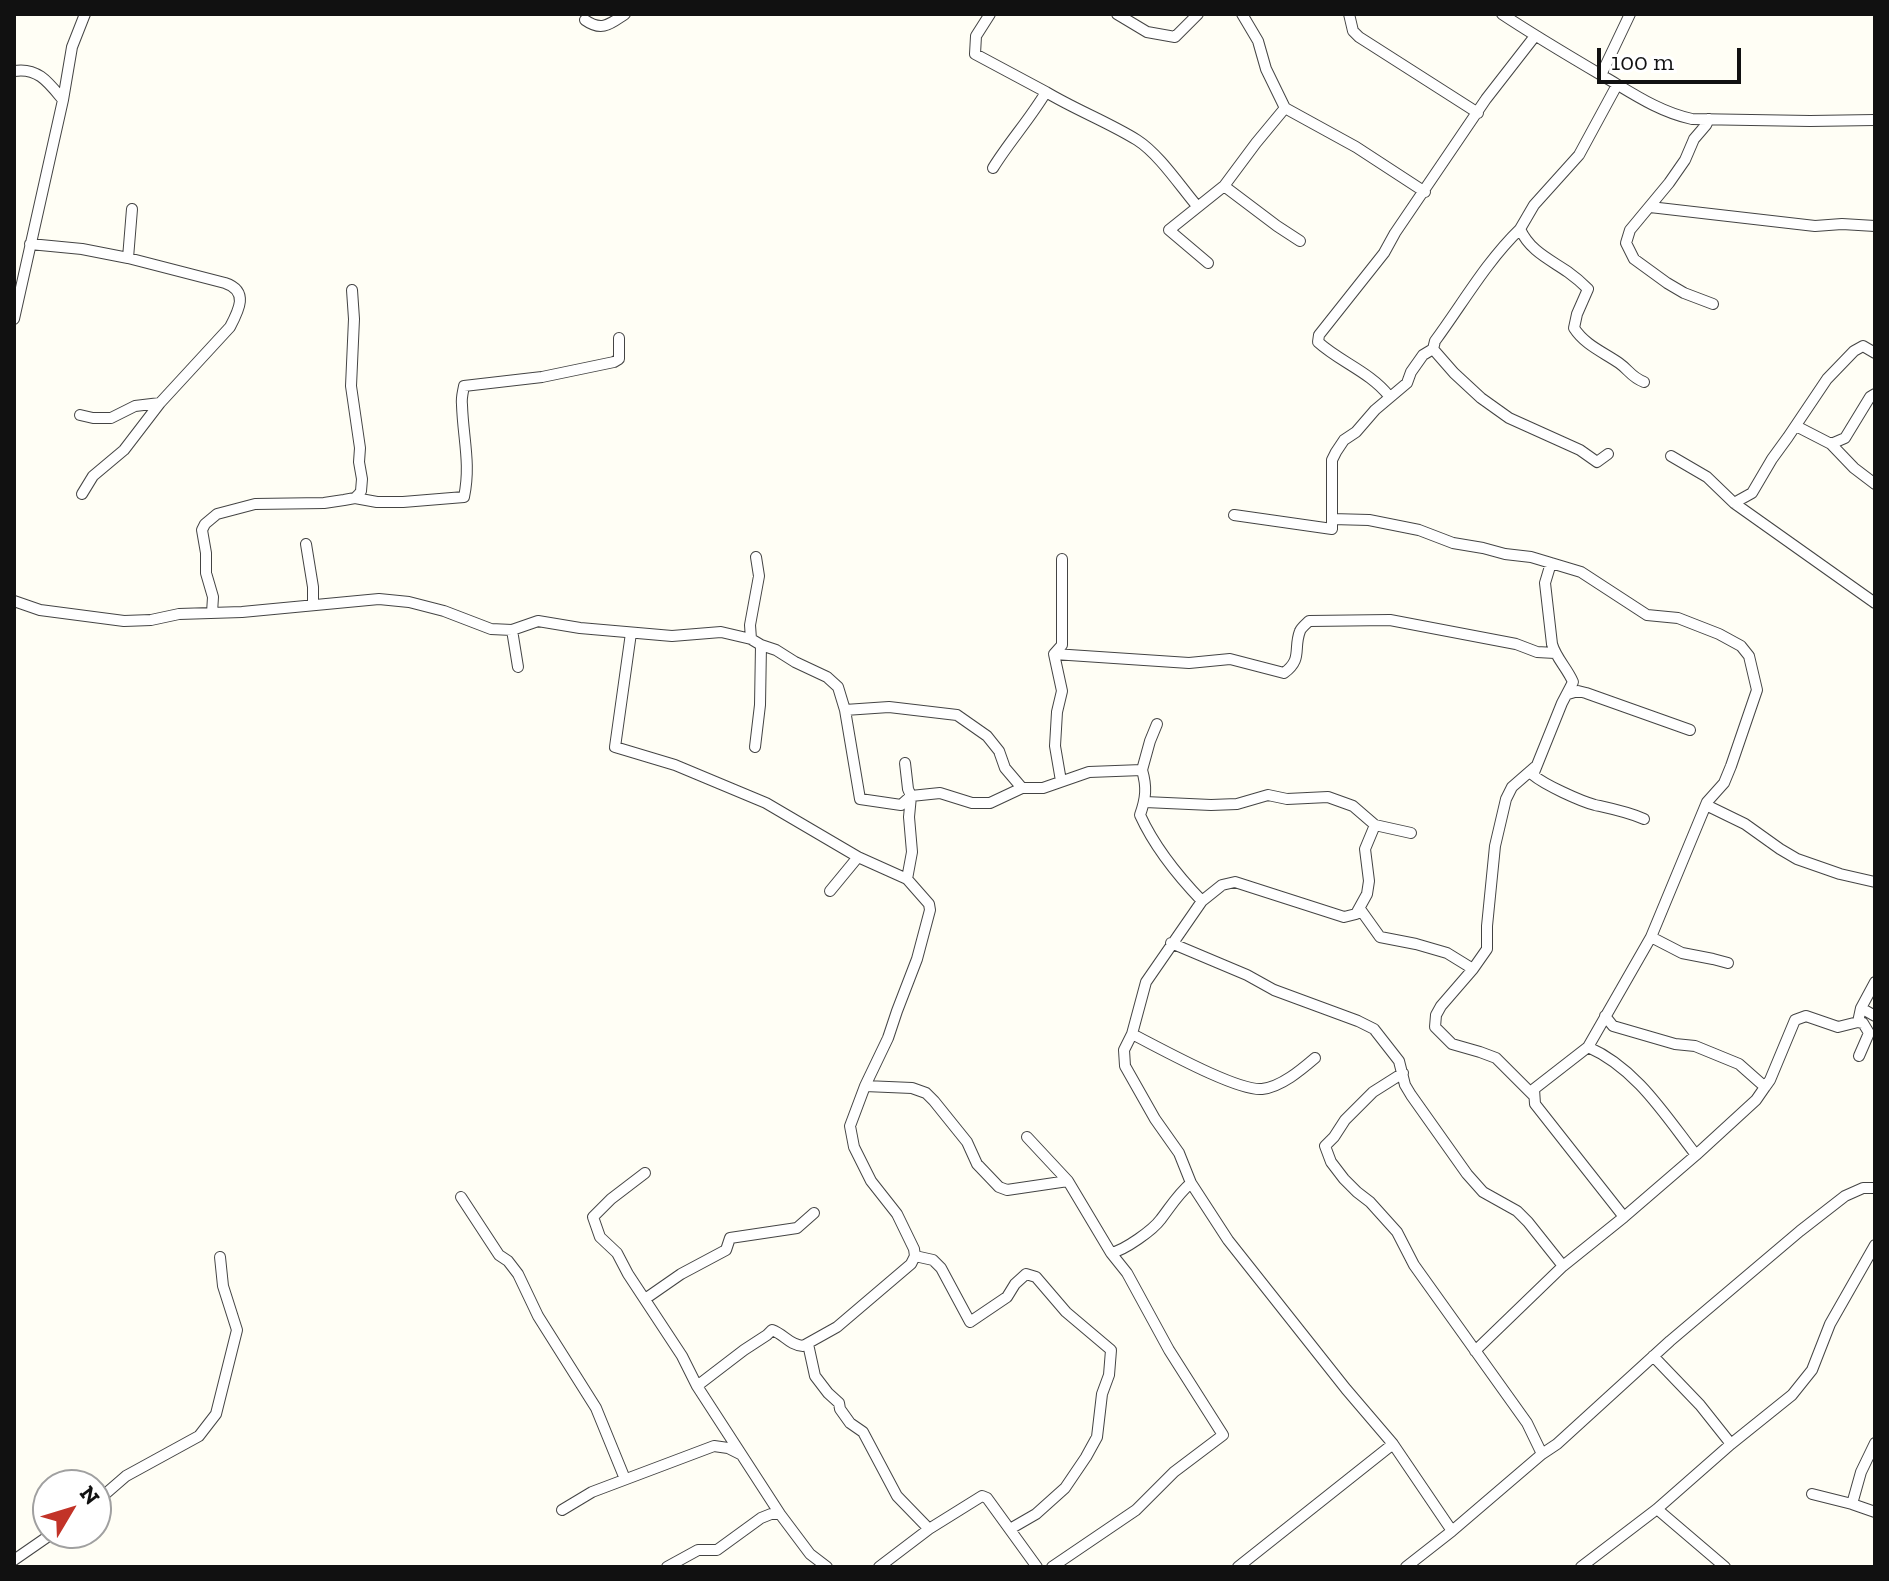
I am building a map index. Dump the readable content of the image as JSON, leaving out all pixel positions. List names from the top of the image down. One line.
{"scale_bar":"100 m","north":"top right"}
